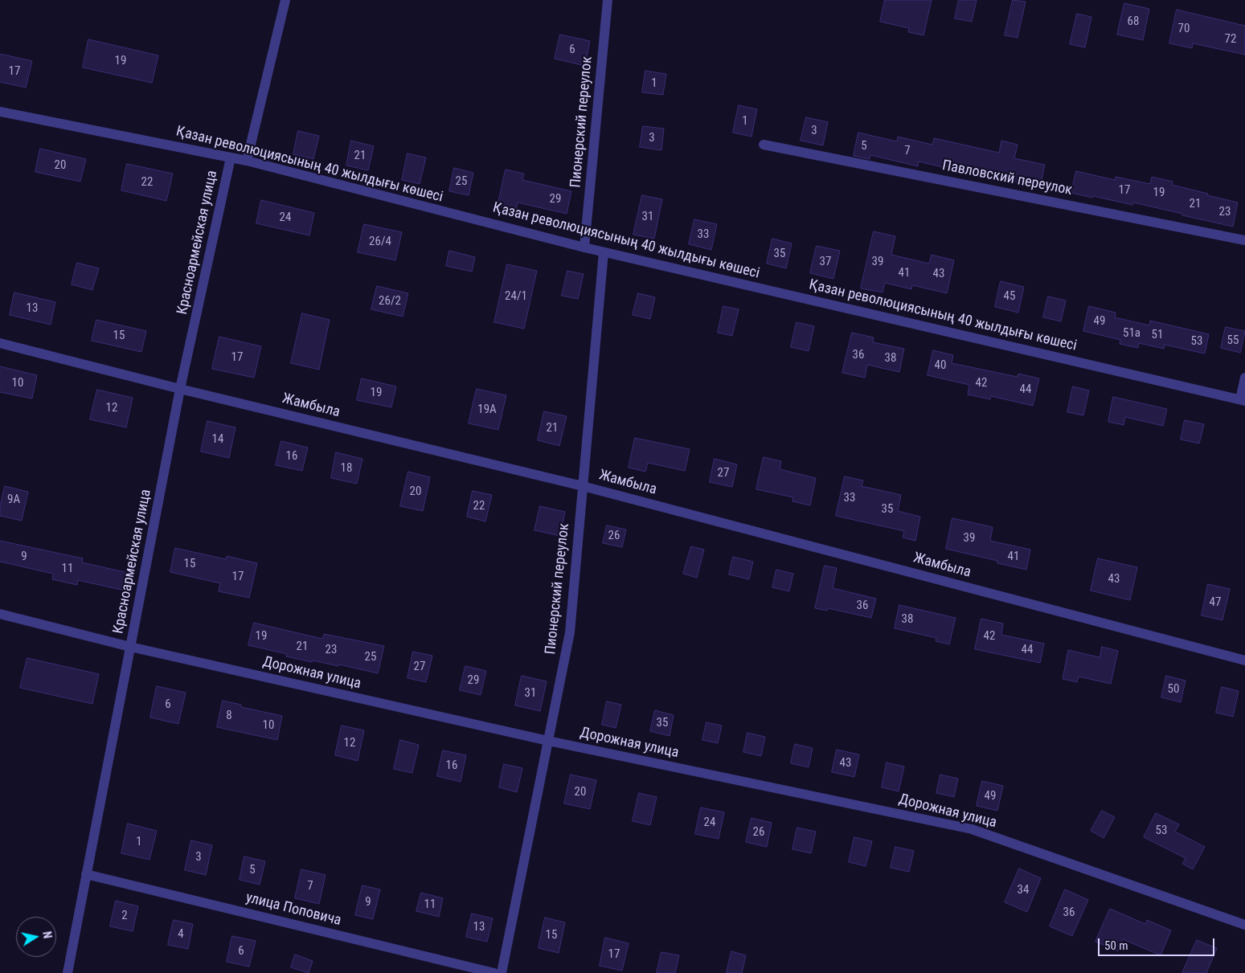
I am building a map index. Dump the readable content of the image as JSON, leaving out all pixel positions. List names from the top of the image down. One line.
{"streets":{"street":["Пионерский переулок","Қазан революциясының 40 жылдығы көшесі","Павловский переулок","Красноармейская улица","Жамбыла","Дорожная улица","улица Поповича"]},"crossings":[["Пионерский переулок","Қазан революциясының 40 жылдығы көшесі"],["Пионерский переулок","Жамбыла"],["Пионерский переулок","Дорожная улица"],["Қазан революциясының 40 жылдығы көшесі","Красноармейская улица"],["Красноармейская улица","Жамбыла"],["Красноармейская улица","Дорожная улица"],["Красноармейская улица","улица Поповича"]],"house_numbers":["68","70","72","6","19","17","1","1","3","3","5","7","21","20","25","22","17","19","29","21","23","31","24","33","26/4","35","37","39","41","43","24/1","45","26/2","13","49","51а","51","15","55","53","36","17","38","40","10","42","44","19","12","19А","21","14","16","18","27","20","33","9А","22","35","26","39","9","41","15","11","17","43","47","36","38","19","42","21","23","44","25","27","29","50","31","6","8","35","10","12","43","16","20","49","24","53","26","1","3","5","7","34","9","11","36","2","13","4","15","6","17"],"scale_bar":"50 m","north":"right"}
